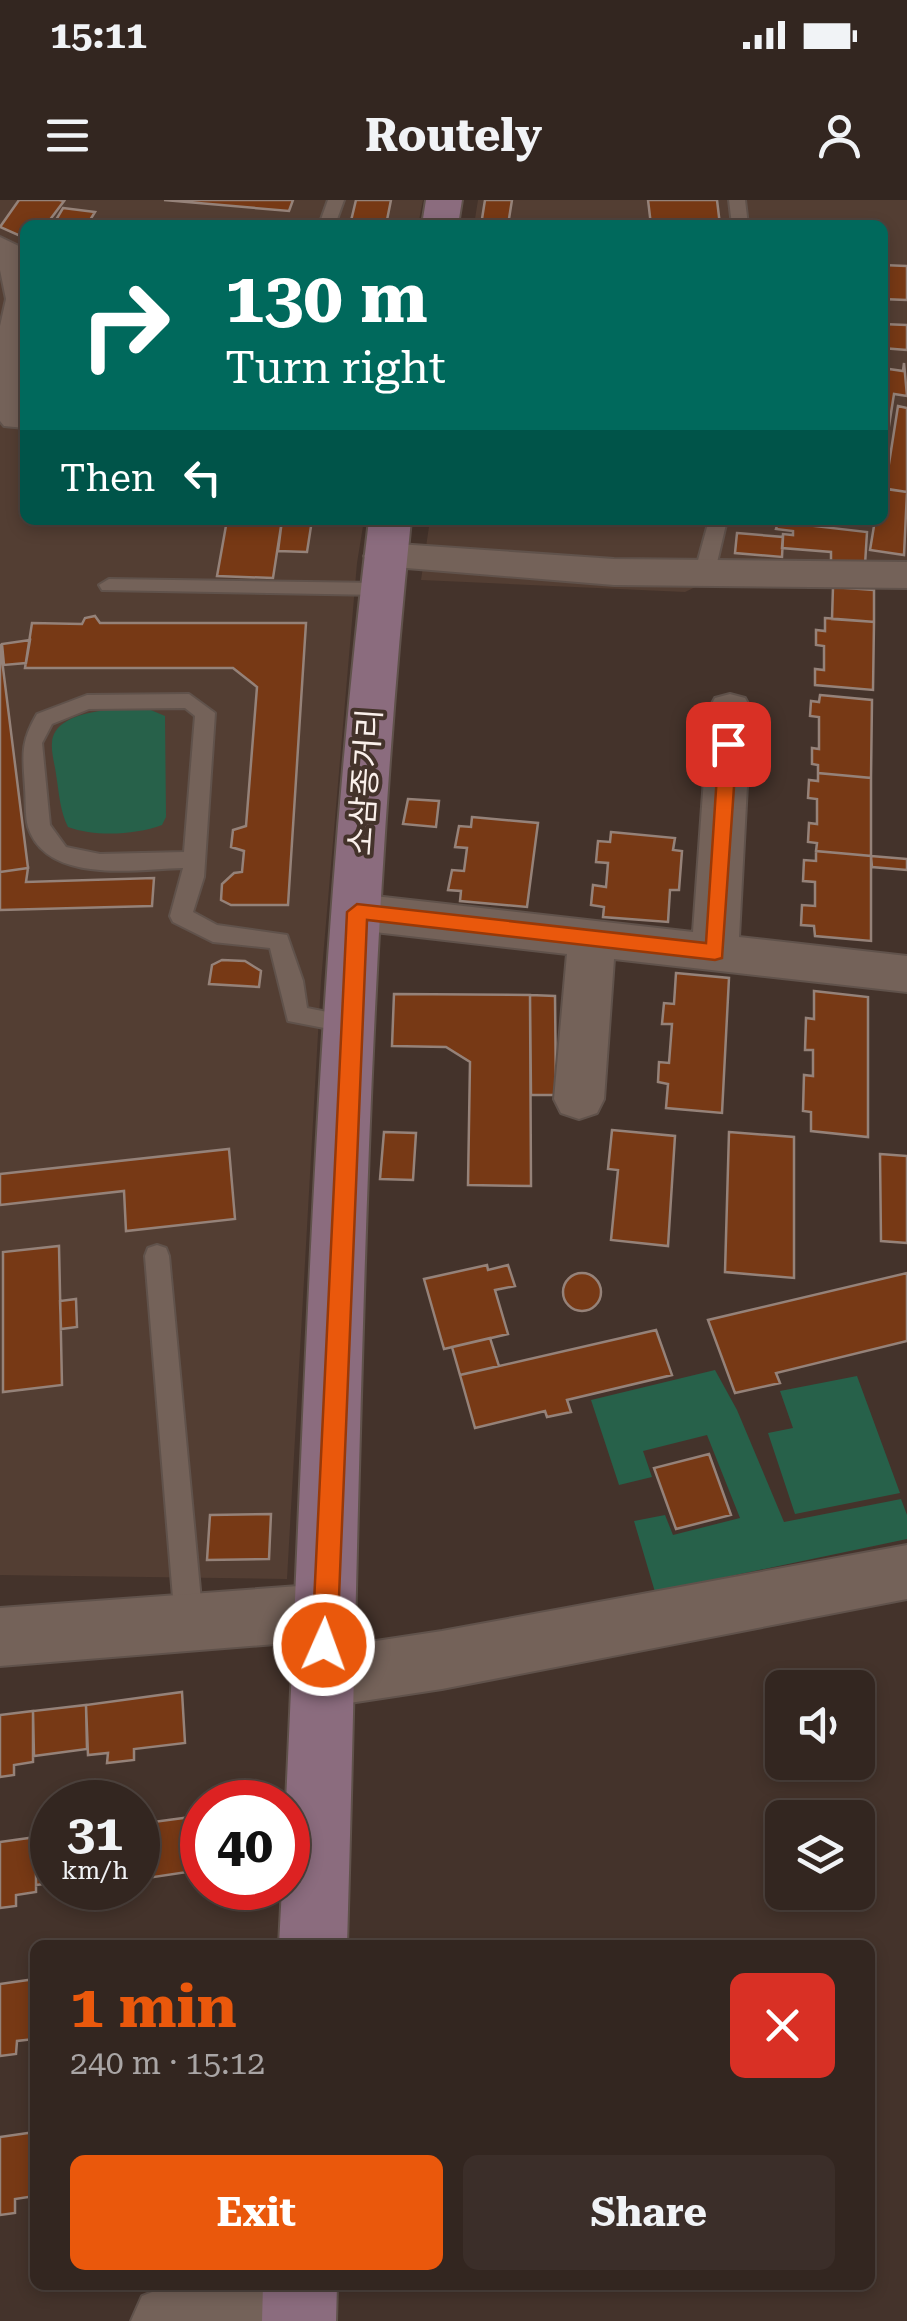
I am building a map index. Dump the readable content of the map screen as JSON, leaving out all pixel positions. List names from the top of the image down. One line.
{"streets":{"street":["소삼종거리"]},"page":{"status":"15:11","header":"Routely","turn":["130 m","Turn right"],"then":"Then","speed":"31 km/h","limit":"40","heading":["1 min","240 m · 15:12"],"buttons":["Exit","Share"]}}
